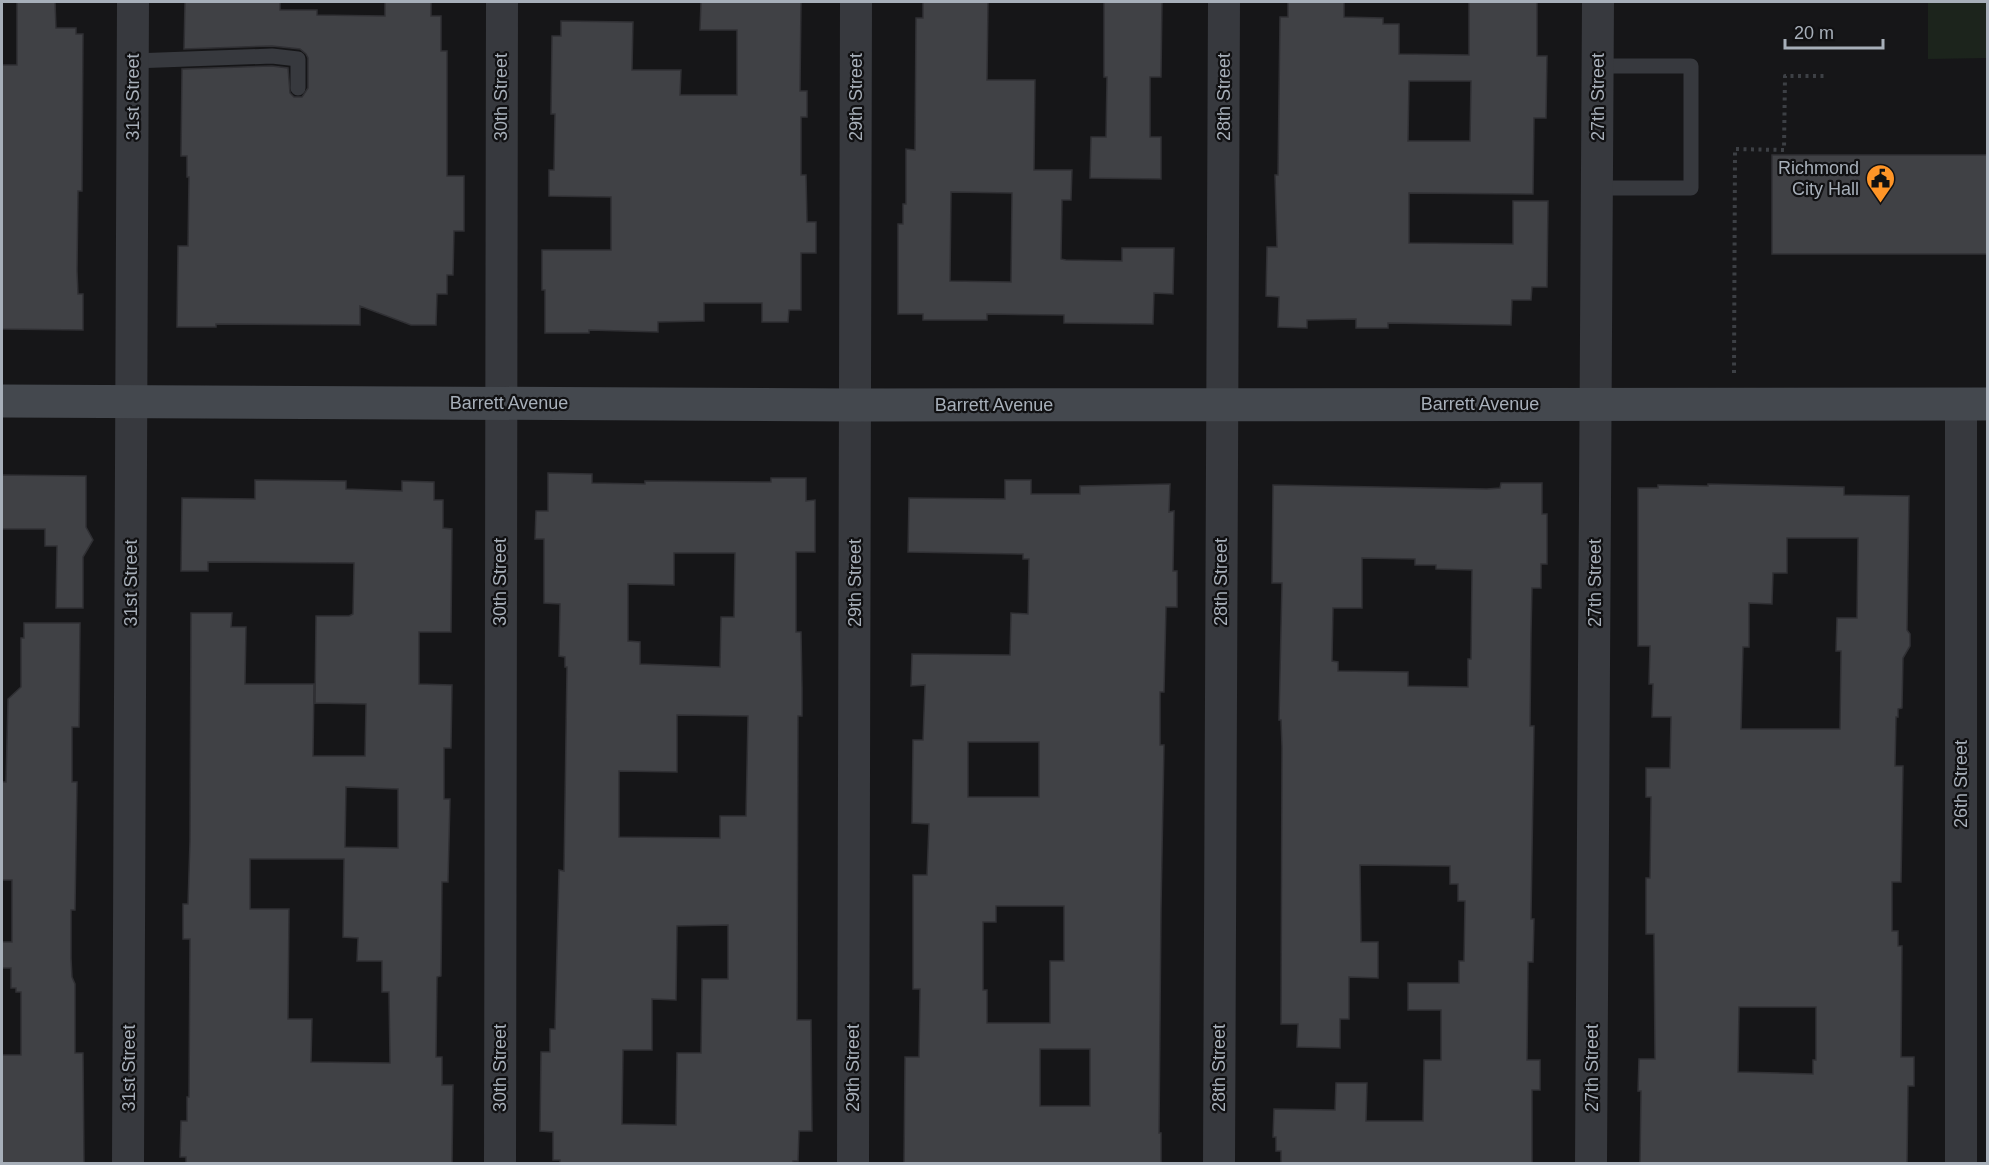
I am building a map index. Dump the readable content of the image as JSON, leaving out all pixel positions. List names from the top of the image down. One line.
{"streets":{"main road":["Barrett Avenue"],"street":["31st Street","30th Street","29th Street","28th Street","27th Street","26th Street"]},"crossings":[["31st Street","Barrett Avenue"],["30th Street","Barrett Avenue"],["29th Street","Barrett Avenue"],["28th Street","Barrett Avenue"],["27th Street","Barrett Avenue"],["Barrett Avenue","26th Street"]],"places":{"public building":["Richmond City Hall"]},"scale_bar":"20 m"}
